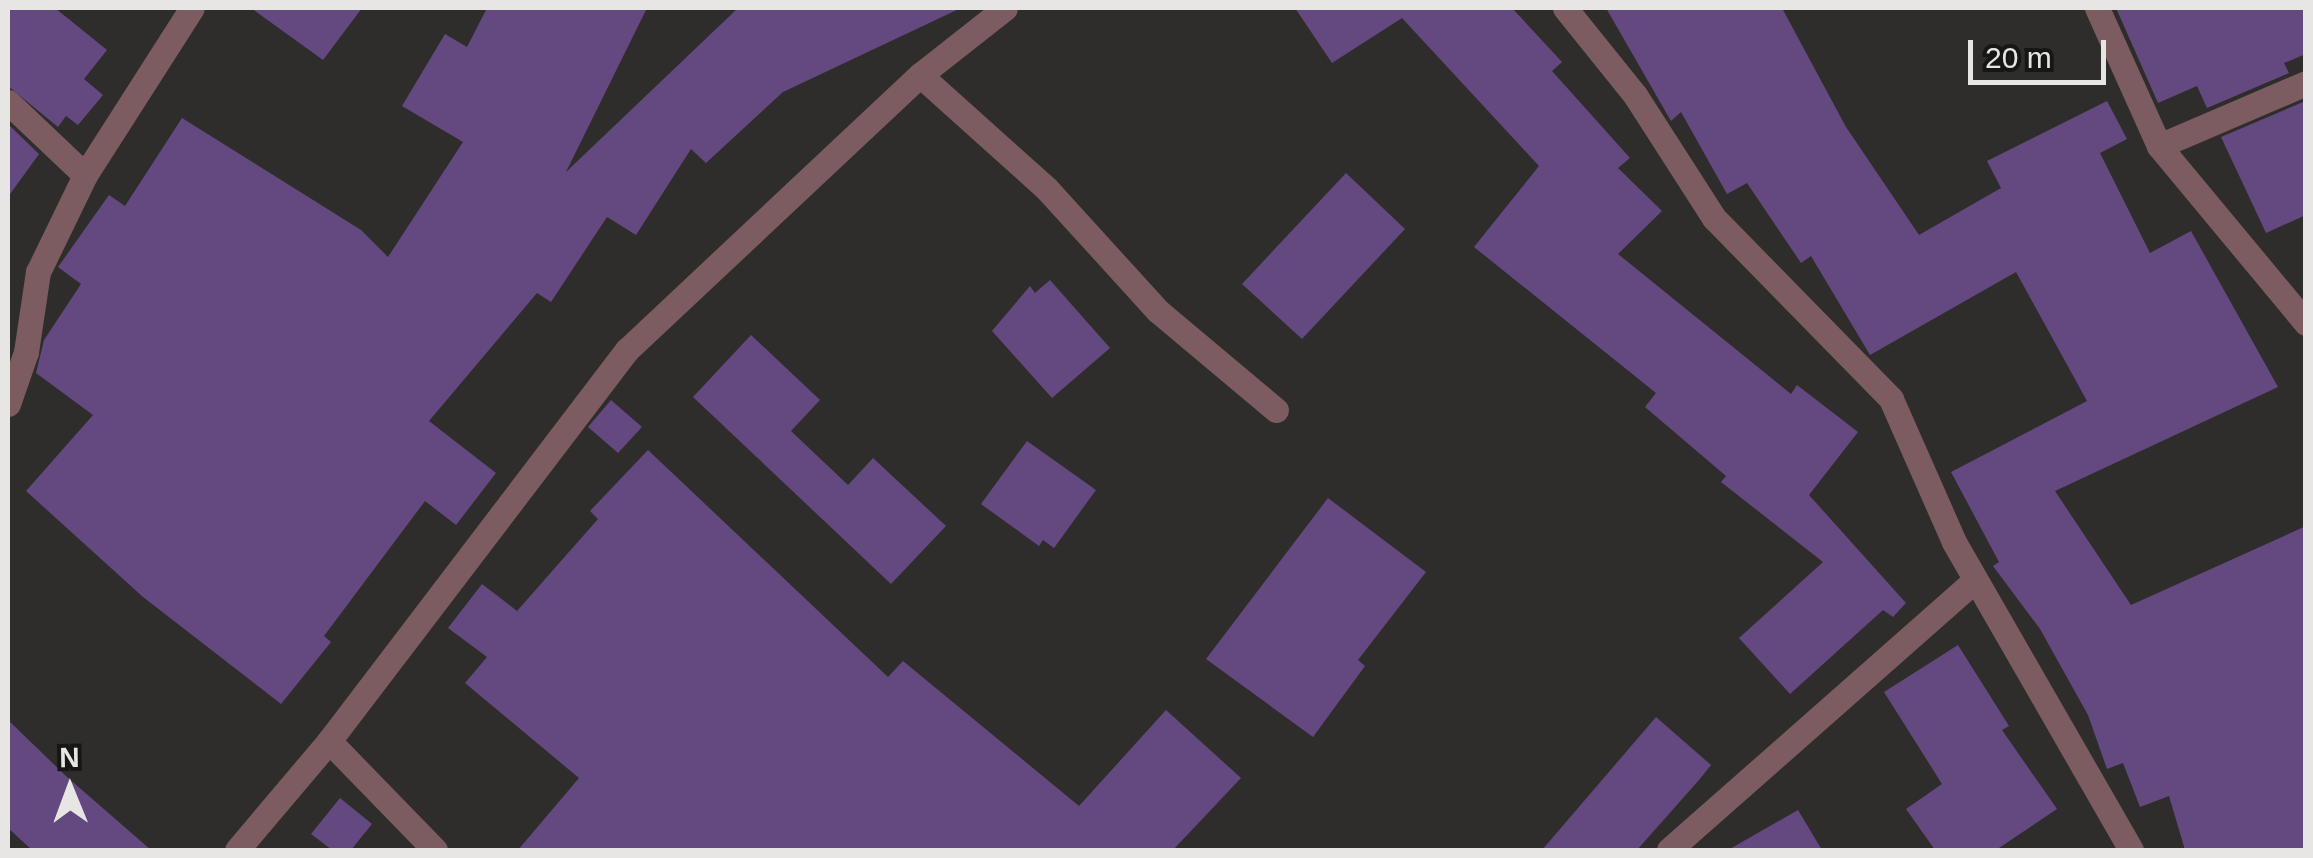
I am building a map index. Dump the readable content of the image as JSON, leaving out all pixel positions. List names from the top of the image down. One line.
{"scale_bar":"20 m","north":"top"}
